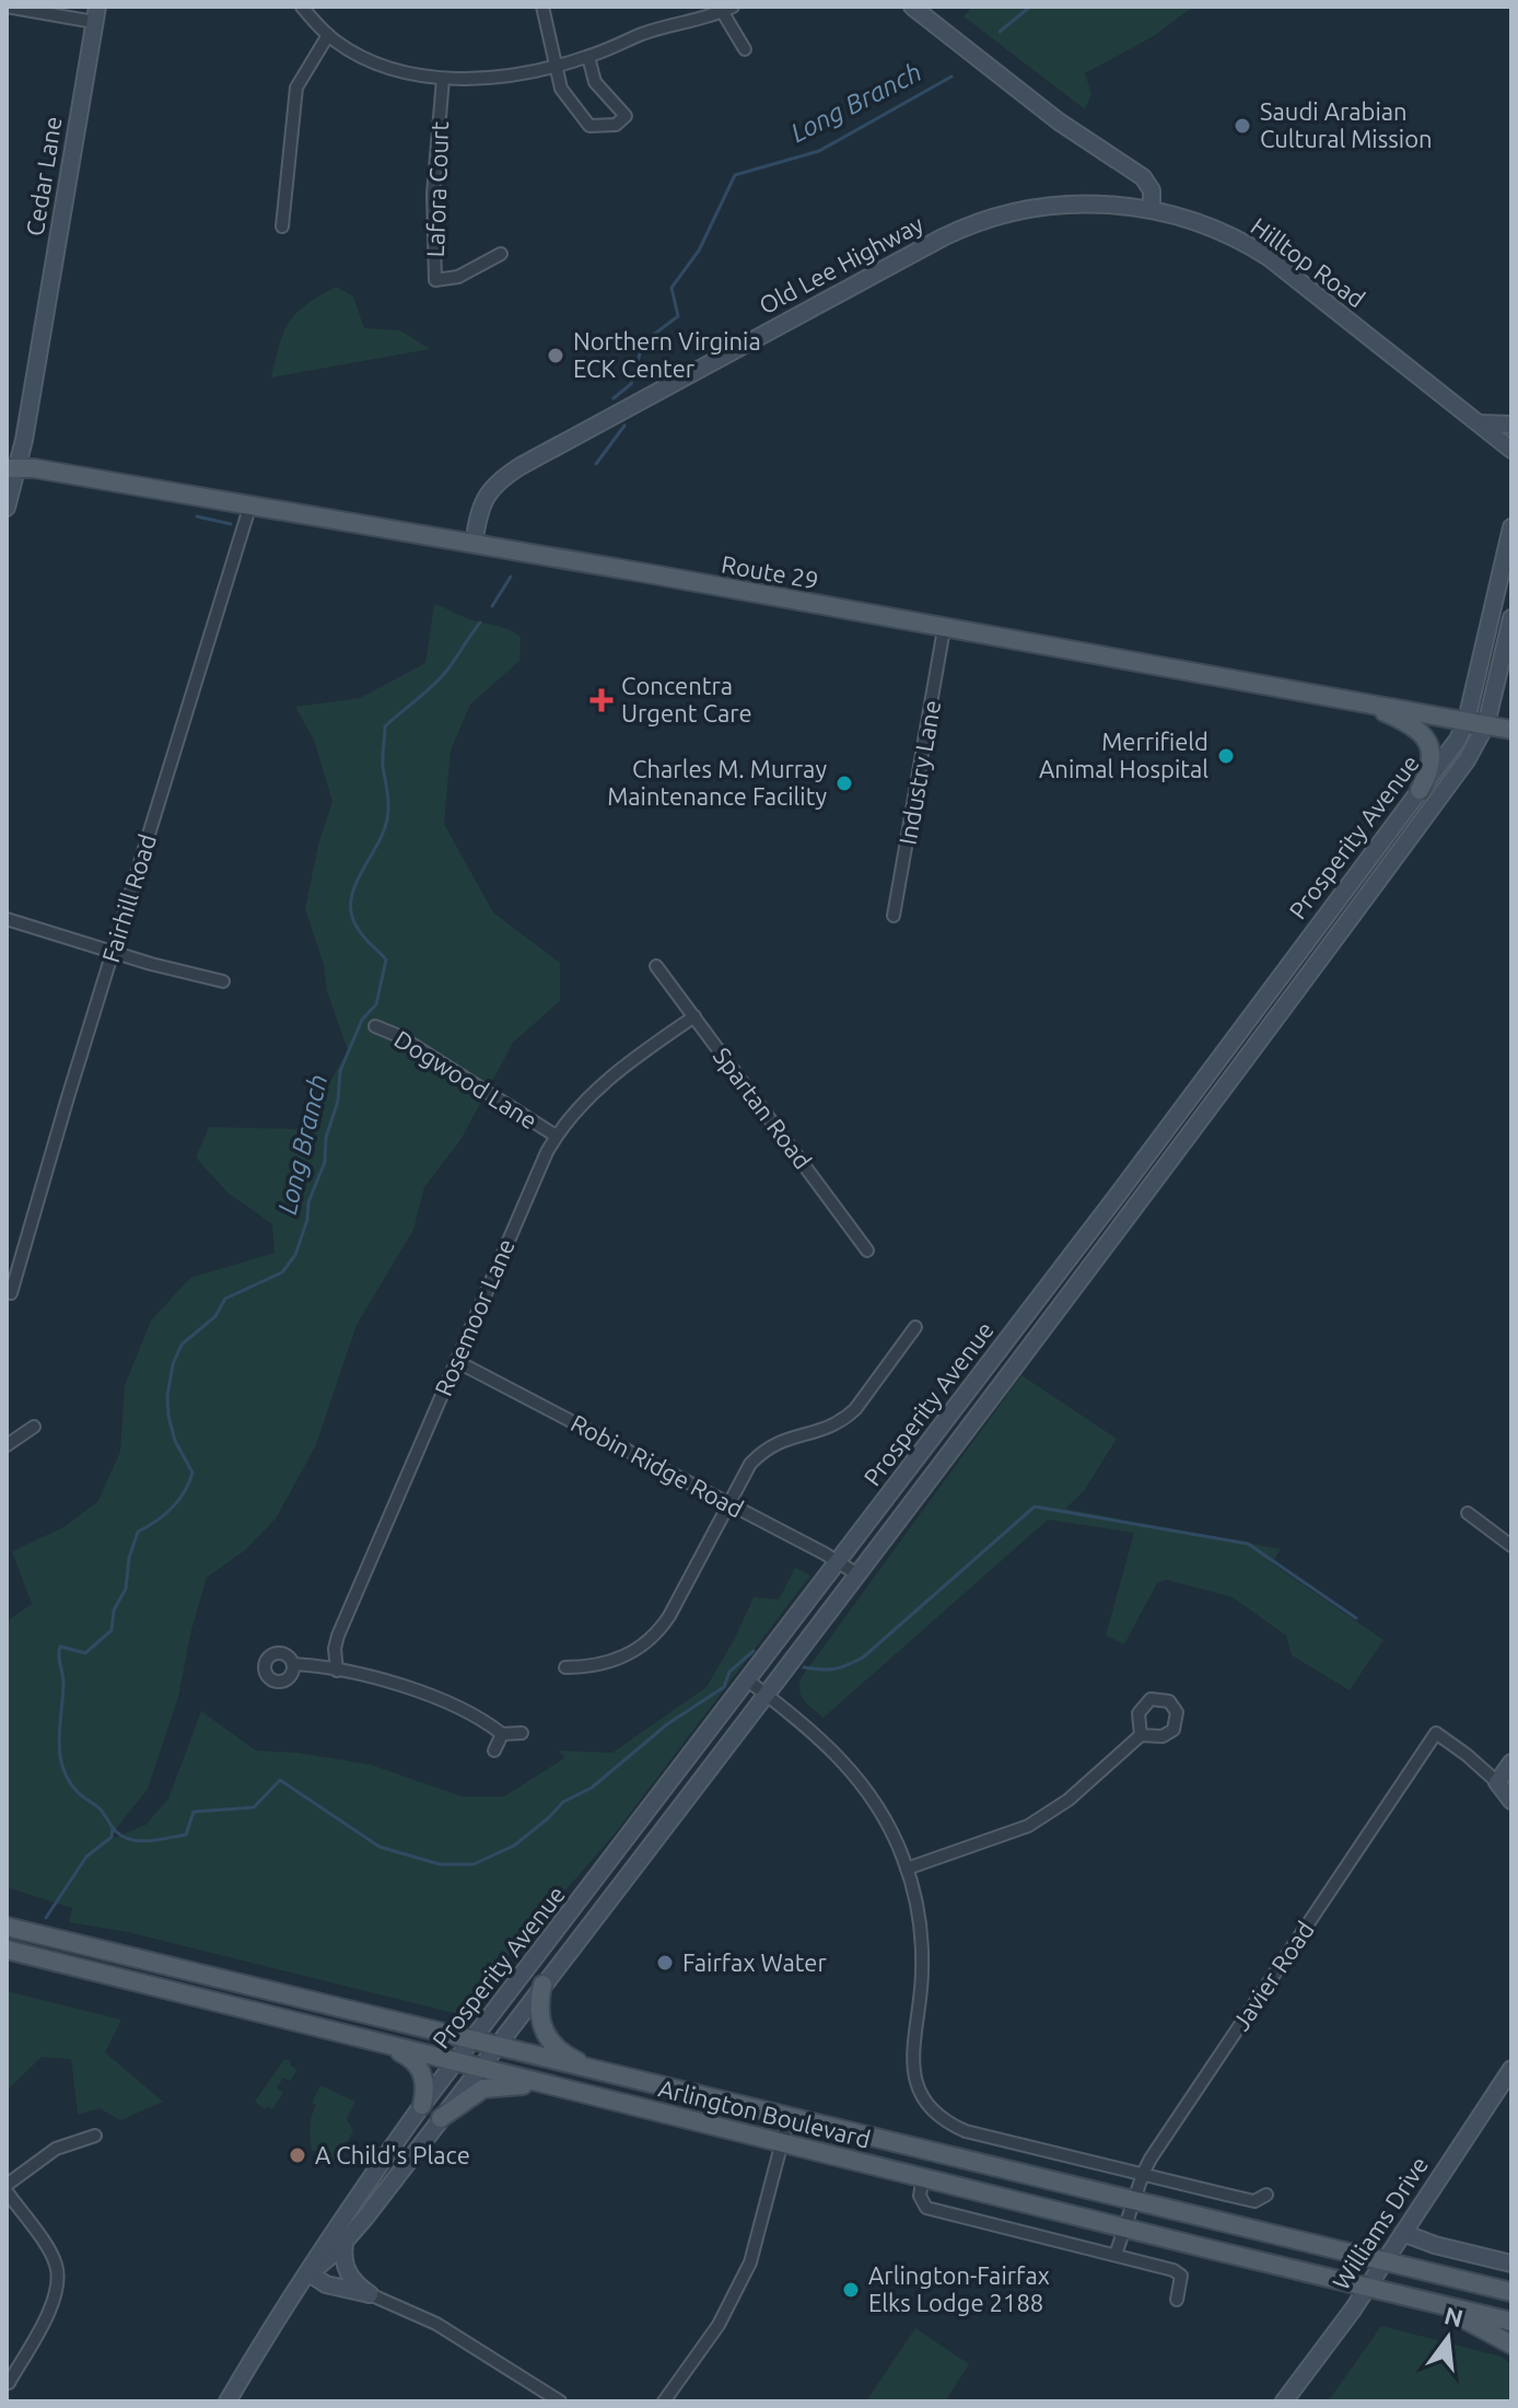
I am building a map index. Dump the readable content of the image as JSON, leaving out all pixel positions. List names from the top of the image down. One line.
{"streets":{"main road":["Cedar Lane","Hilltop Road","Old Lee Highway","Route 29","Prosperity Avenue","Arlington Boulevard","Williams Drive"],"street":["Lafora Court","Industry Lane","Fairhill Road","Dogwood Lane","Spartan Road","Rosemoor Lane","Robin Ridge Road","Javier Road"]},"crossings":[["Cedar Lane","Route 29"],["Hilltop Road","Old Lee Highway"],["Old Lee Highway","Route 29"],["Route 29","Industry Lane"],["Route 29","Prosperity Avenue"],["Route 29","Fairhill Road"],["Prosperity Avenue","Robin Ridge Road"],["Prosperity Avenue","Arlington Boulevard"],["Dogwood Lane","Rosemoor Lane"],["Spartan Road","Rosemoor Lane"],["Rosemoor Lane","Robin Ridge Road"],["Javier Road","Arlington Boulevard"],["Arlington Boulevard","Williams Drive"]],"water":["Long Branch"],"places":{"other":["Saudi Arabian Cultural Mission","Northern Virginia ECK Center","Merrifield Animal Hospital","Charles M. Murray Maintenance Facility","Fairfax Water","A Child's Place","Arlington-Fairfax Elks Lodge 2188"],"health":["Concentra Urgent Care"]},"north":"top"}
